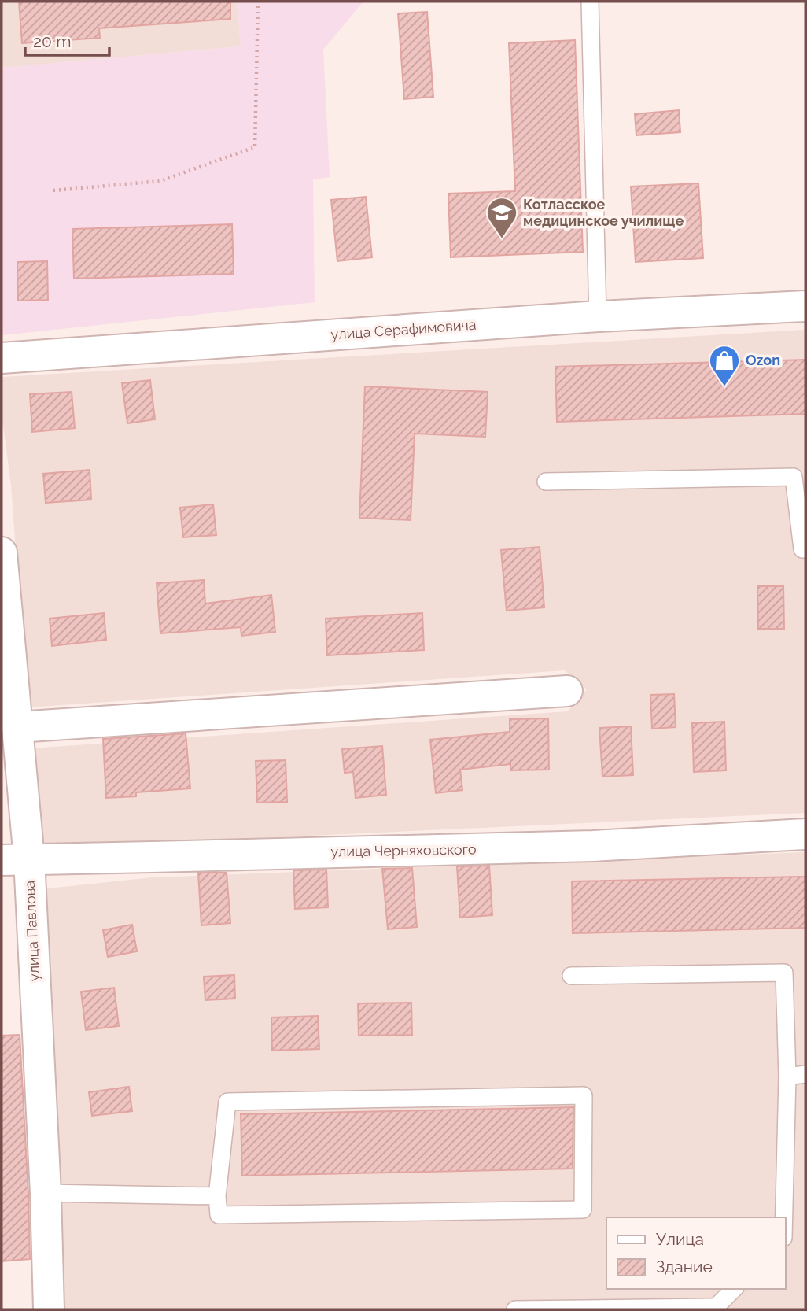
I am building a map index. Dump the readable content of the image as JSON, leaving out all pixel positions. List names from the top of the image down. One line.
{"streets":{"street":["улица Серафимовича","улица Черняховского","улица Павлова"]},"crossings":[["улица Черняховского","улица Павлова"]],"places":{"school or university":["Котласское медицинское училище"],"shop":["Ozon"]},"legend":["Улица","Здание"],"scale_bar":"20 m"}
